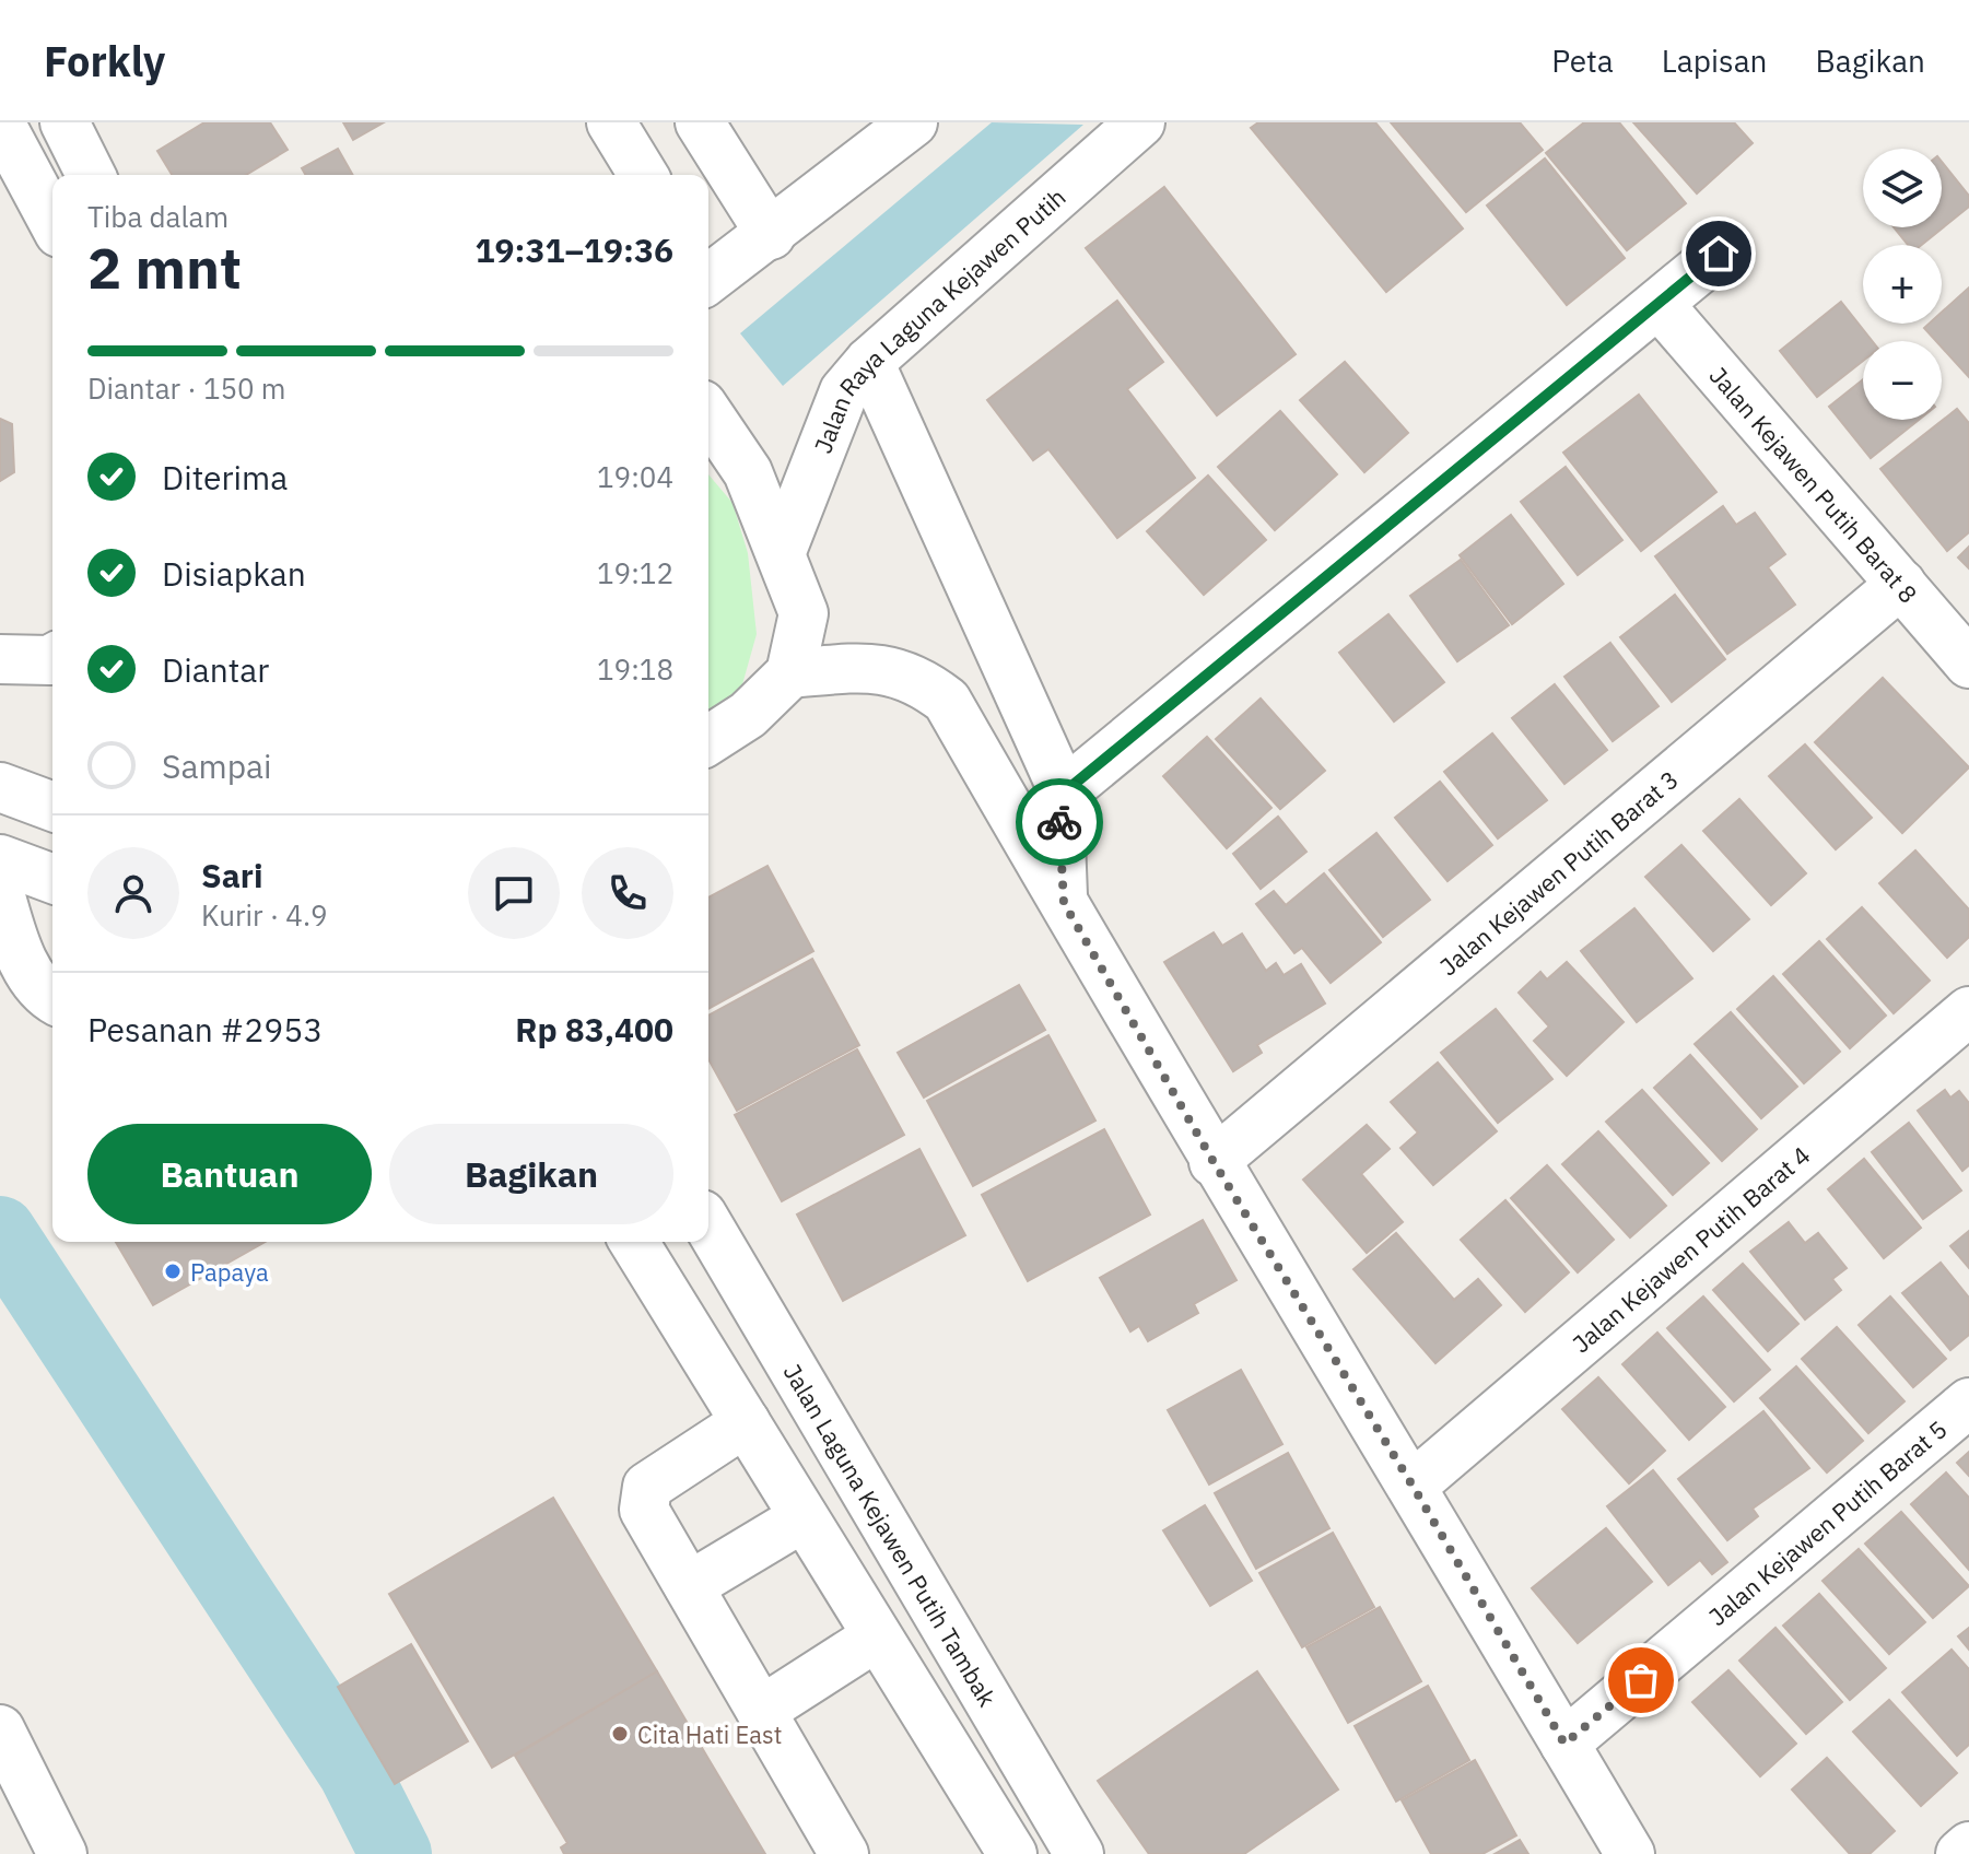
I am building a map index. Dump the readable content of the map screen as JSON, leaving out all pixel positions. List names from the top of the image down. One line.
{"streets":{"street":["Jalan Raya Laguna Kejawen Putih","Jalan Kejawen Putih Barat 8","Jalan Kejawen Putih Barat 3","Jalan Kejawen Putih Barat 4","Jalan Kejawen Putih Barat 5","Jalan Laguna Kejawen Putih Tambak"]},"crossings":[["Jalan Kejawen Putih Barat 8","Jalan Kejawen Putih Barat 3"]],"places":["Papaya","Cita Hati East"],"page":{"header":"Forkly","nav":["Peta","Lapisan","Bagikan"],"map_buttons":["+","−"],"heading":["2 mnt","Tiba dalam","19:31–19:36"],"panel":["Sari","Kurir · 4.9","Pesanan #2953","Rp 83,400"],"bar":"Diantar · 150 m","list":[["Diterima","19:04"],["Disiapkan","19:12"],["Diantar","19:18"],"Sampai"],"buttons":["Bantuan","Bagikan"]}}
